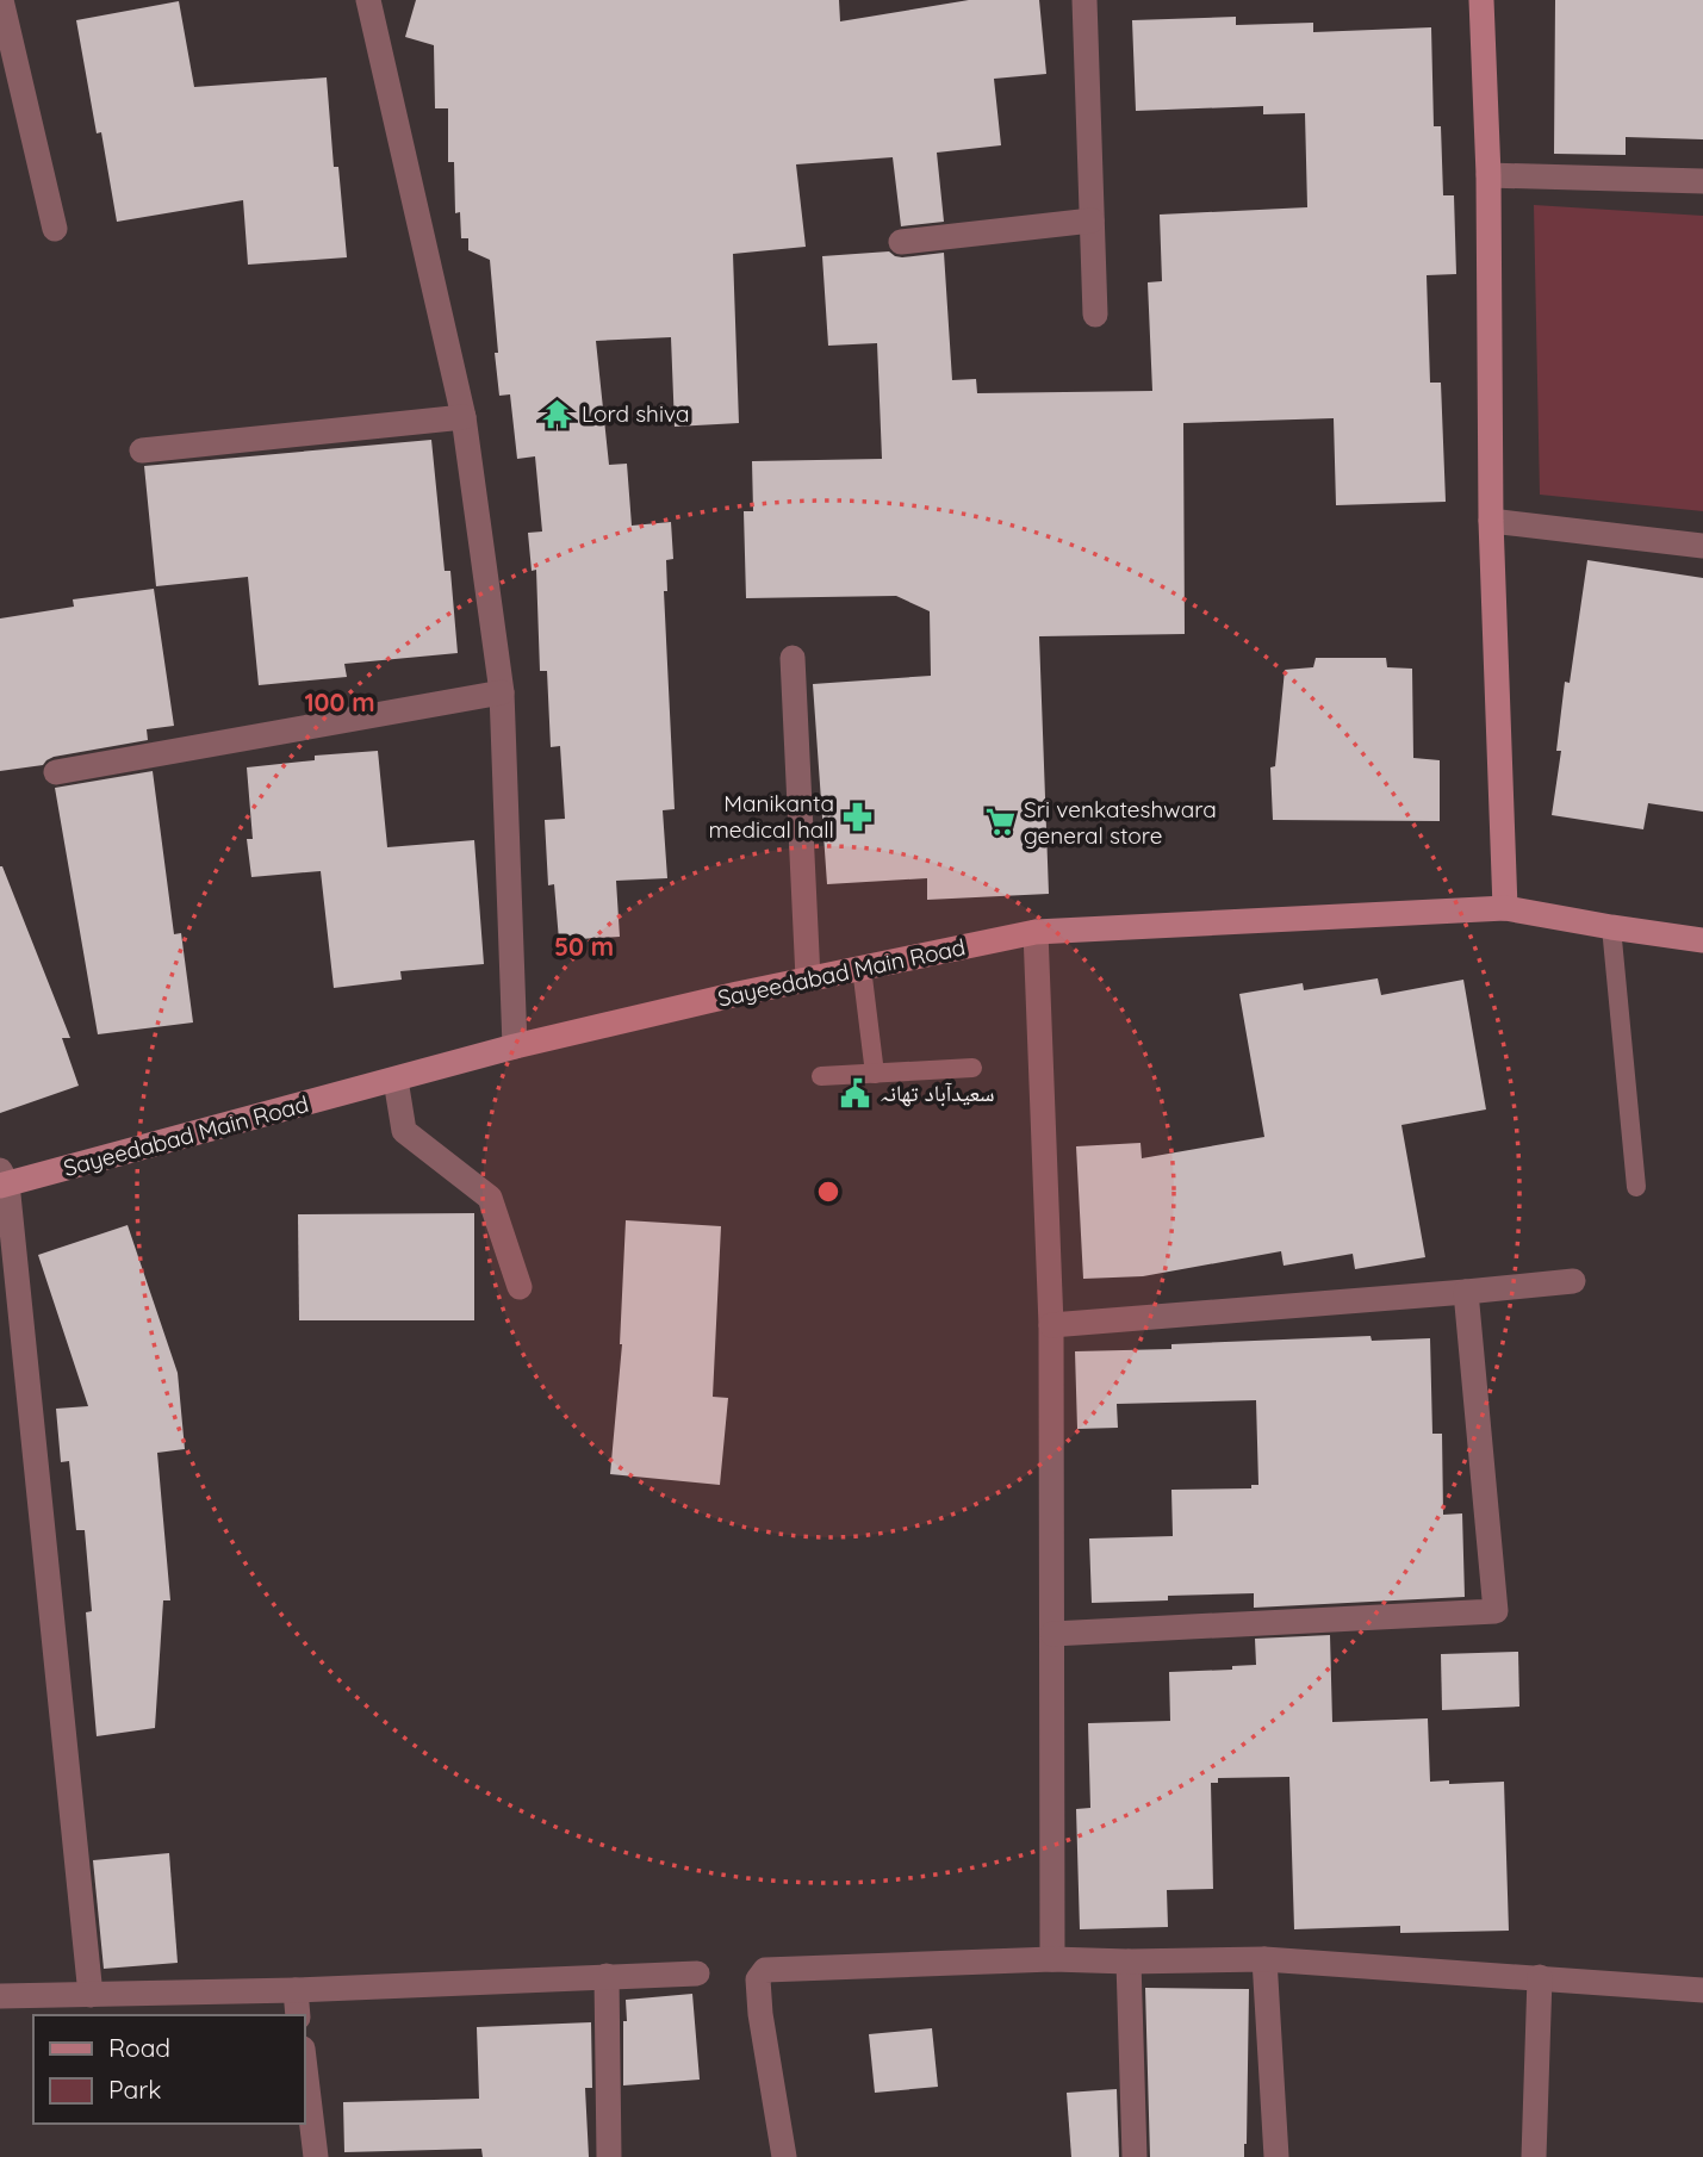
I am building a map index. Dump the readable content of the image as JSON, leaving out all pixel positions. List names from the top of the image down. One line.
{"streets":{"main road":["Sayeedabad Main Road"]},"places":{"temple":["Lord shiva"],"pharmacy":["Manikanta medical hall"],"supermarket":["Sri venkateshwara general store"],"public building":["سعیدآباد تھانہ"]},"legend":["Road","Park"],"rings":["100 m","50 m"]}
